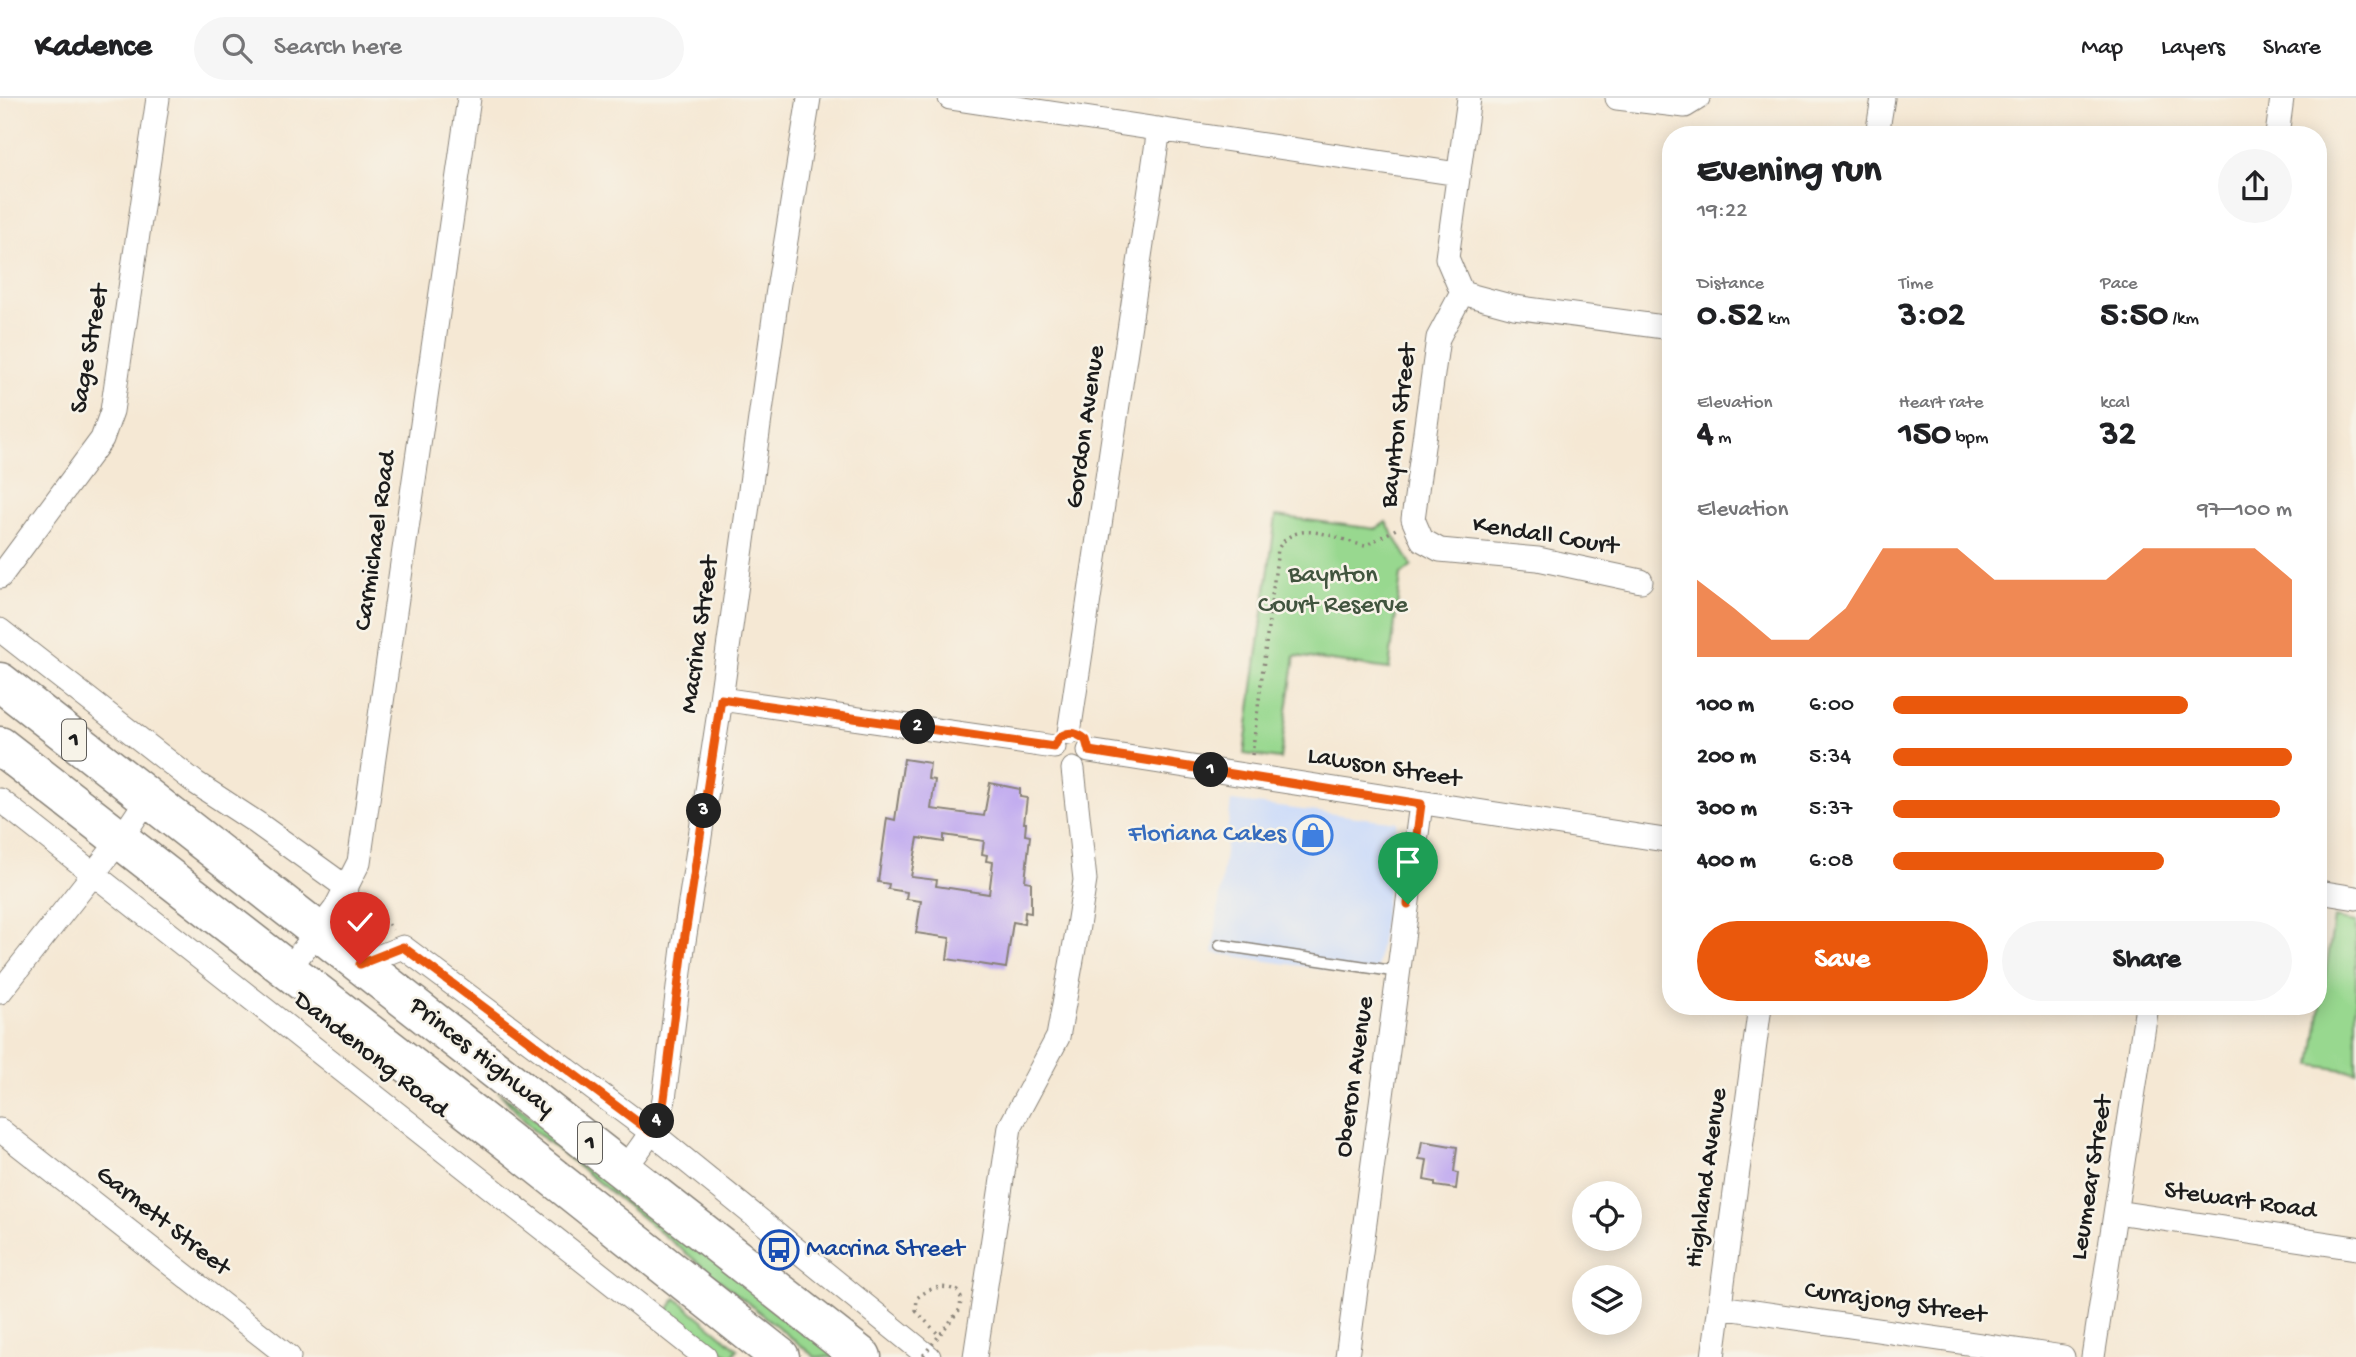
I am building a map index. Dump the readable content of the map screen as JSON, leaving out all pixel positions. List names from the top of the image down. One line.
{"streets":{"highway":["1","Princes Highway"],"street":["Sage Street","Baynton Street","Gordon Avenue","Kendall Court","Carmichael Road","Macrina Street","Lawson Street","Dandenong Road","Oberon Avenue","Highland Avenue","Leumear Street","Stewart Road","Garnett Street","Currajong Street"]},"crossings":[["Baynton Street","Kendall Court"],["Gordon Avenue","Lawson Street"],["Carmichael Road","Princes Highway"],["Macrina Street","Princes Highway"],["Lawson Street","Oberon Avenue"],["Highland Avenue","Currajong Street"],["Leumear Street","Stewart Road"]],"parks":["Baynton Court Reserve"],"places":{"shop":["Floriana Cakes"],"bus stop":["Macrina Street"]},"page":{"header":"Kadence","search":"Search here","nav":["Map","Layers","Share"],"heading":["Evening run","19:22"],"stats":[["Distance","0.52 km"],["Time","3:02"],["Pace","5:50 /km"],["Elevation","4 m"],["Heart rate","150 bpm"],["kcal","32"]],"chart":["Elevation","97–100 m"],"list":[{"name":"100 m","note":"6:00"},{"name":"200 m","note":"5:34"},{"name":"300 m","note":"5:37"},{"name":"400 m","note":"6:08"}],"pins":["2","1","3","4"],"buttons":["Save","Share"]}}
